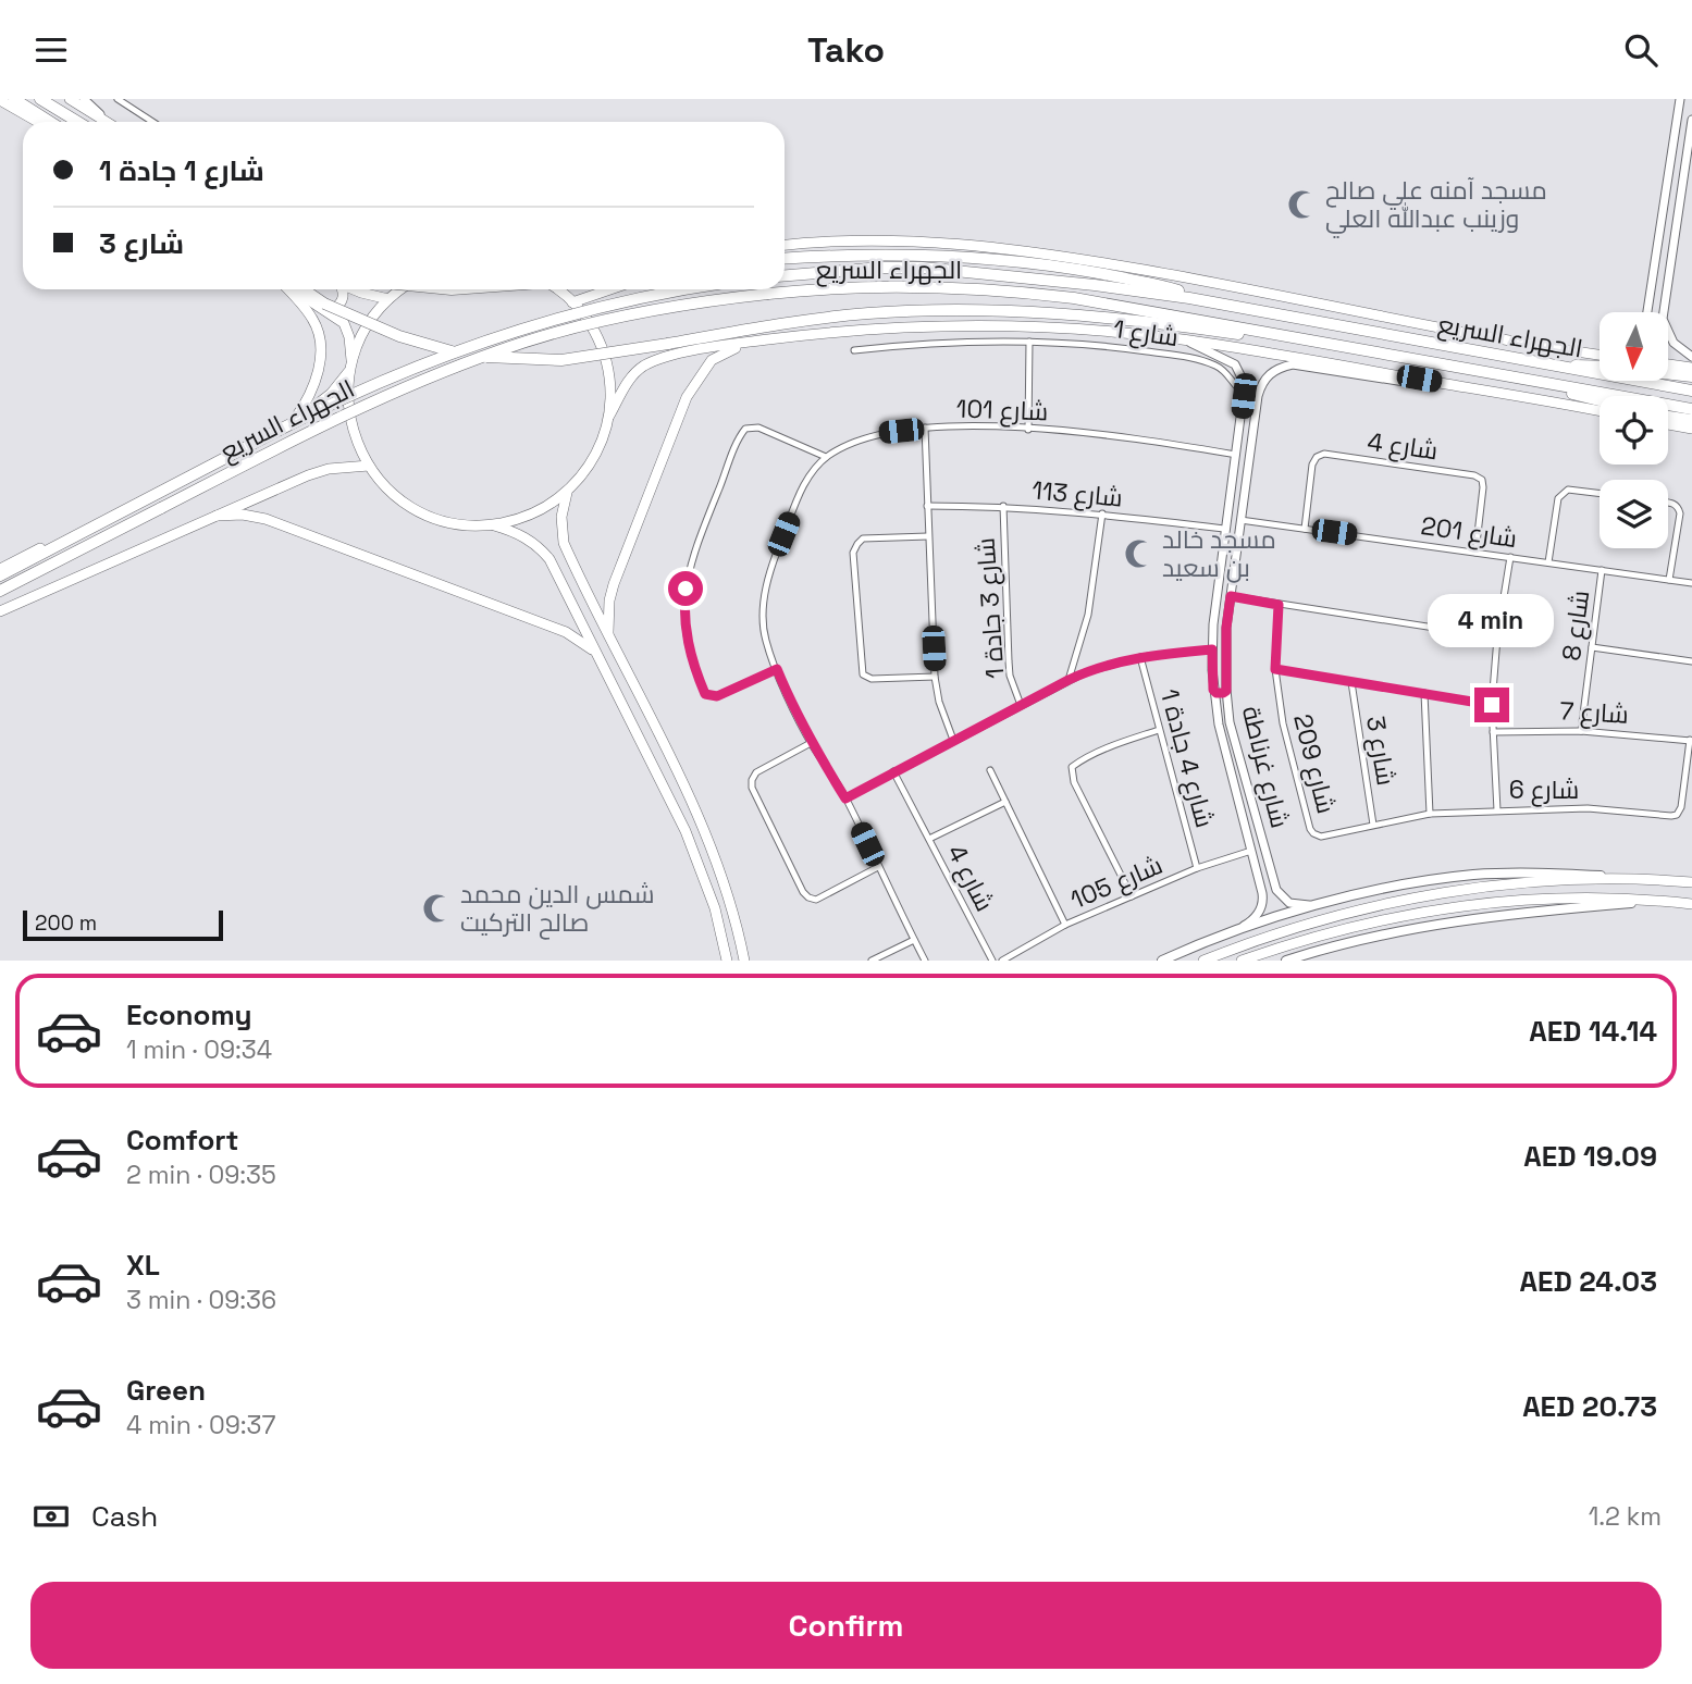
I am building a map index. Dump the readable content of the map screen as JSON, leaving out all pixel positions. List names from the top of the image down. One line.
{"streets":{"highway":["الجهراء السريع"],"street":["شارع 1","شارع 101","شارع 4","شارع 113","شارع 201","شارع 3 جادة 1","شارع 8","شارع 7","شارع 3","شارع 4 جادة 1","شارع 209","شارع غرناطة","شارع 6","شارع 105"]},"crossings":[["شارع 1","شارع غرناطة"],["شارع 101","شارع غرناطة"],["شارع 4","شارع 201"],["شارع 113","شارع 3 جادة 1"],["شارع 113","شارع غرناطة"],["شارع 201","شارع 8"],["شارع 201","شارع غرناطة"],["شارع 201","شارع 6"],["شارع 8","شارع 7"],["شارع 7","شارع 6"],["شارع 3","شارع 209"],["شارع 3","شارع 6"],["شارع 4 جادة 1","شارع 105"],["شارع غرناطة","شارع 105"]],"places":{"mosque":["مسجد آمنه علي صالح وزينب عبدالله العلي","مسجد خالد بن سعيد","شمس الدين محمد صالح التركيت"]},"scale_bar":"200 m","north":"bottom","page":{"header":"Tako","banner":["شارع 1 جادة 1","شارع 3"],"bubble":"4 min","scale":"200 m","list":[{"name":"Economy","note":"1 min · 09:34","value":"AED 14.14"},{"name":"Comfort","note":"2 min · 09:35","value":"AED 19.09"},{"name":"XL","note":"3 min · 09:36","value":"AED 24.03"},{"name":"Green","note":"4 min · 09:37","value":"AED 20.73"}],"pay":["Cash","1.2 km"],"buttons":"Confirm"}}
